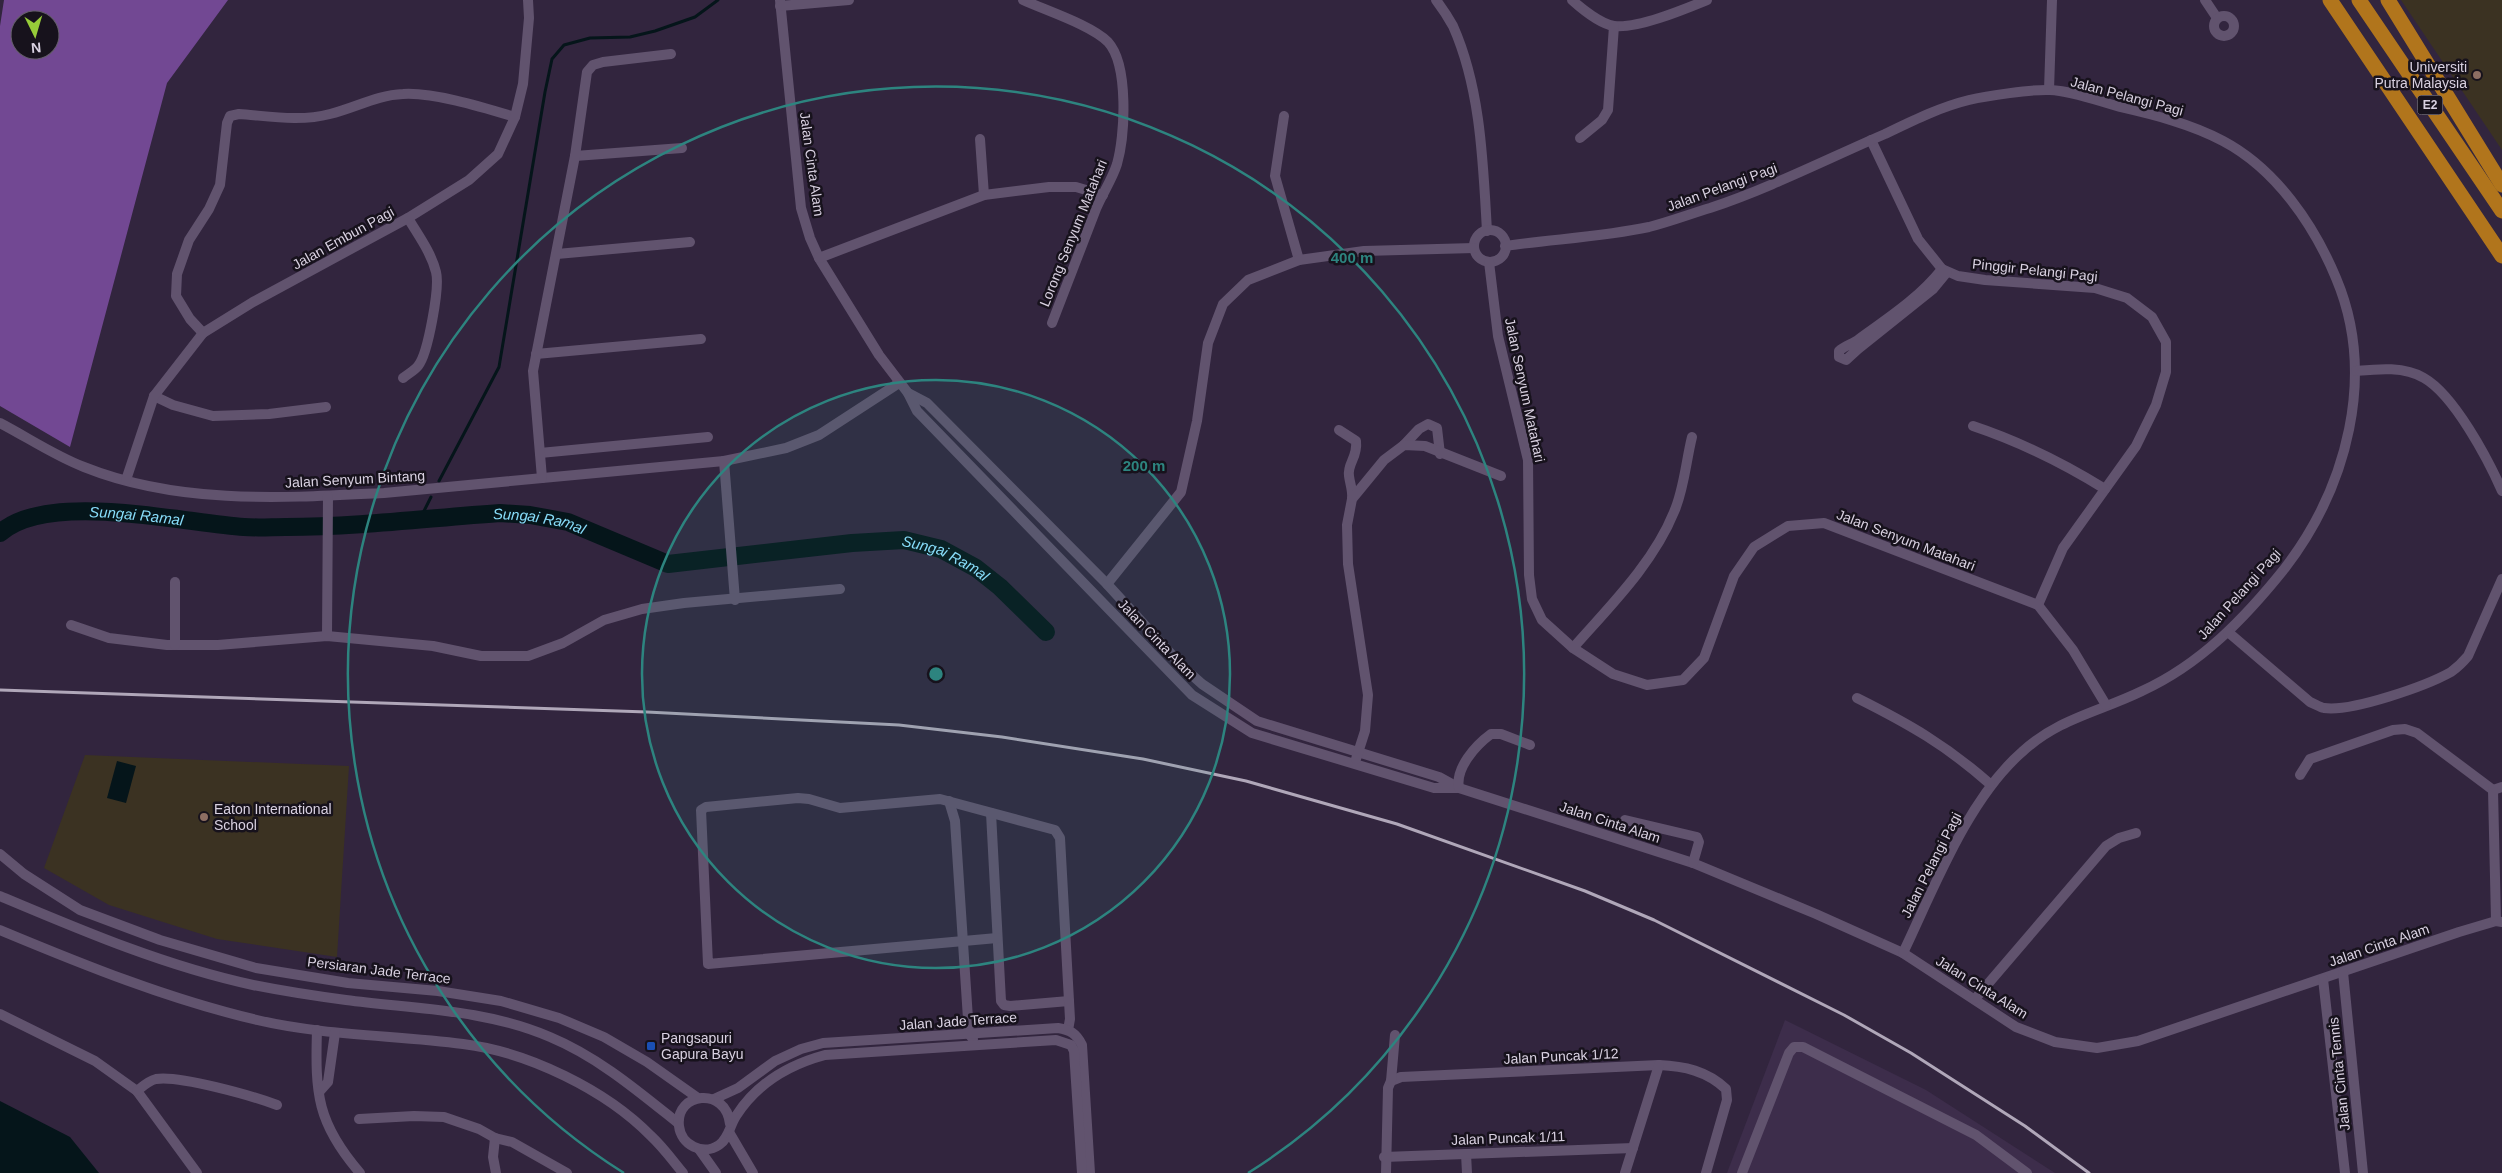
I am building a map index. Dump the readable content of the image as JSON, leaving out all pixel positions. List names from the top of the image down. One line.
{"streets":{"highway":["E2"],"street":["Jalan Pelangi Pagi","Jalan Cinta Alam","Lorong Senyum Matahari","Jalan Embun Pagi","Pinggir Pelangi Pagi","Jalan Senyum Matahari","Jalan Senyum Bintang","Persiaran Jade Terrace","Jalan Jade Terrace","Jalan Puncak 1/12","Jalan Cinta Tennis","Jalan Puncak 1/11"]},"crossings":[["Jalan Pelangi Pagi","Jalan Cinta Alam"],["Jalan Pelangi Pagi","Jalan Senyum Matahari"],["Jalan Cinta Alam","Jalan Senyum Bintang"],["Jalan Cinta Alam","Jalan Cinta Tennis"],["Jalan Embun Pagi","Jalan Senyum Bintang"],["Pinggir Pelangi Pagi","Jalan Senyum Matahari"],["Persiaran Jade Terrace","Jalan Jade Terrace"]],"water":["Sungai Ramal"],"places":{"other":["Universiti Putra Malaysia","Eaton International School"],"transit":["Pangsapuri Gapura Bayu"]},"north":"bottom","rings":["400 m","200 m"]}
